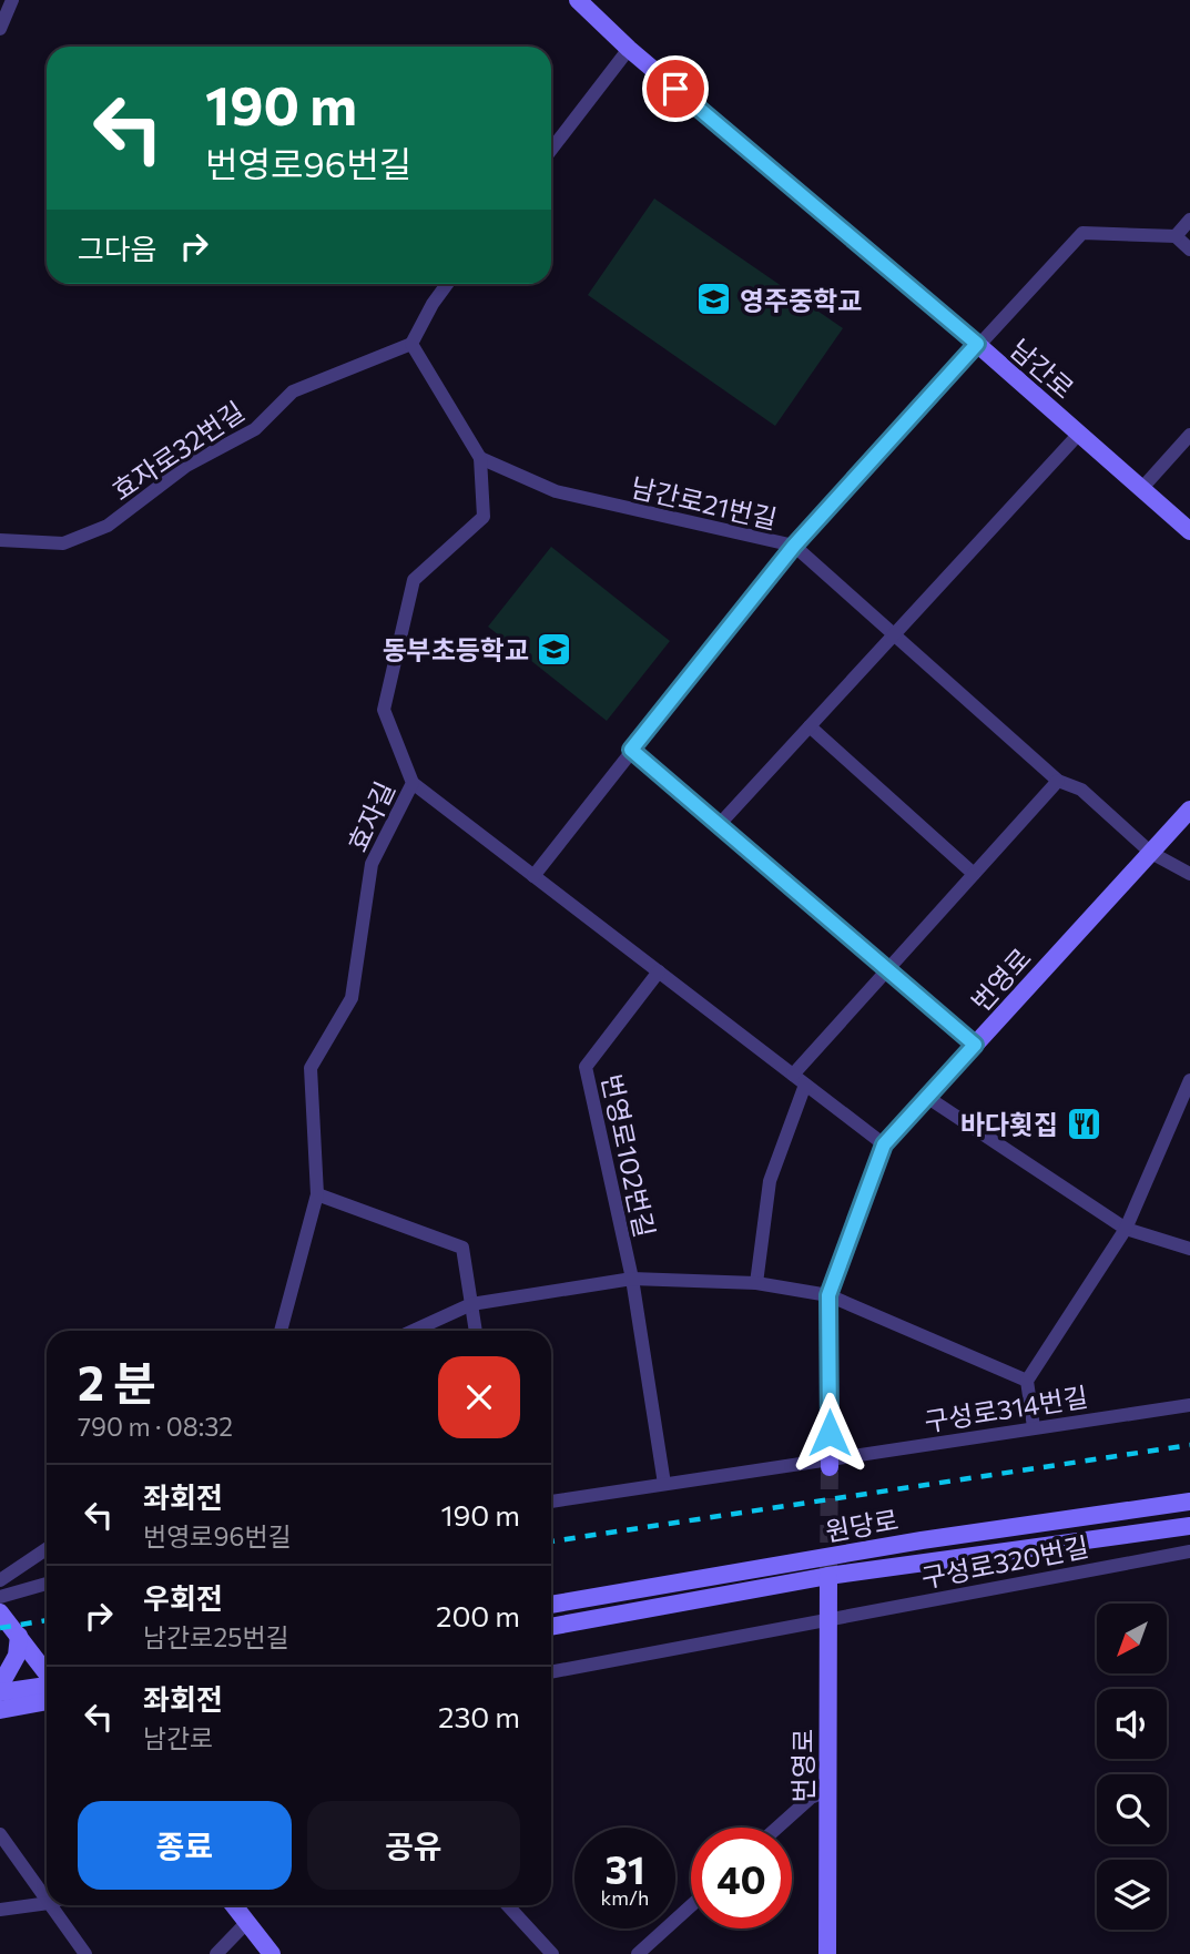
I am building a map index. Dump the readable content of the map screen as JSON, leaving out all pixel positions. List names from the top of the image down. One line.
{"streets":{"main road":["남간로","번영로","원당로"],"street":["효자로32번길","남간로21번길","효자길","번영로102번길","구성로314번길","구성로320번길"]},"crossings":[["효자로32번길","효자길"],["남간로21번길","효자길"],["남간로21번길","번영로"],["번영로","구성로314번길"],["번영로","원당로"],["번영로","구성로320번길"],["번영로102번길","구성로314번길"]],"places":{"school or university":["영주중학교","동부초등학교"],"restaurant":["바다횟집"]},"north":"bottom left","page":{"turn":["190 m","번영로96번길"],"then":"그다음","heading":["2 분","790 m · 08:32"],"list":[{"name":"좌회전","note":"번영로96번길","value":"190 m"},{"name":"우회전","note":"남간로25번길","value":"200 m"},{"name":"좌회전","note":"남간로","value":"230 m"}],"buttons":["종료","공유"],"speed":"31 km/h","limit":"40"}}
